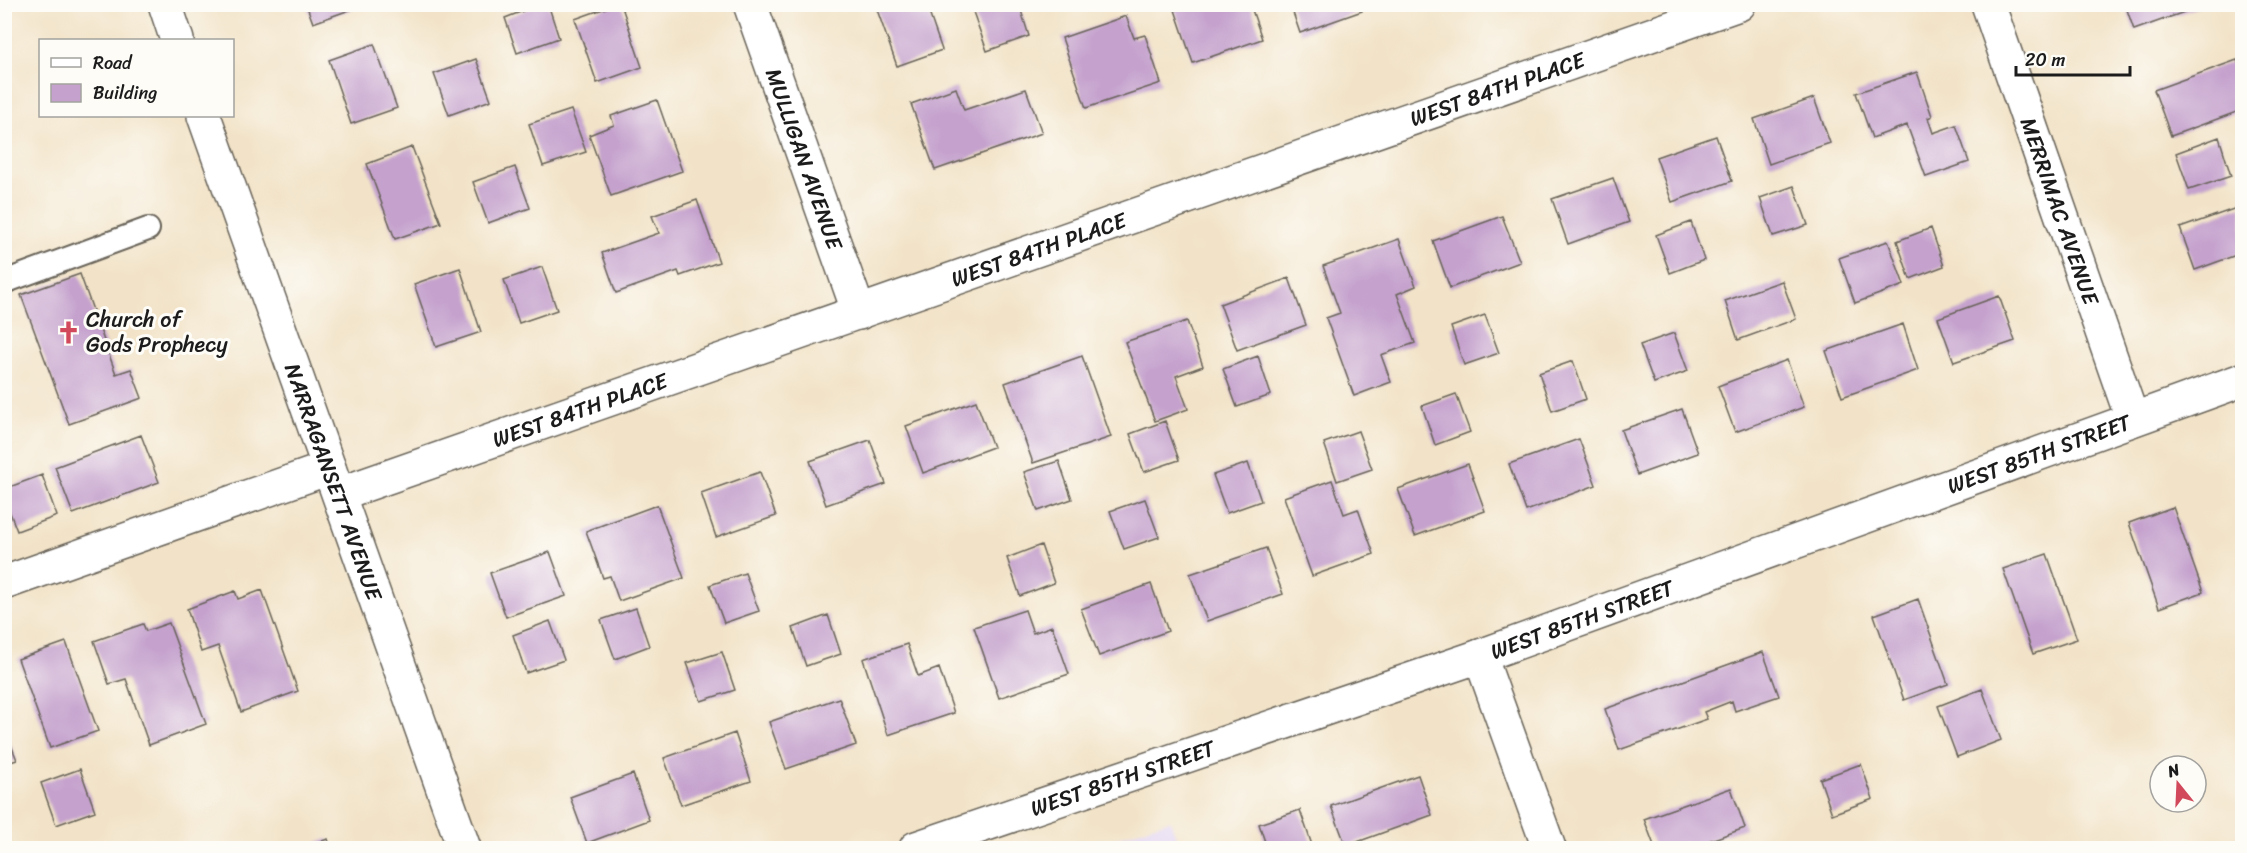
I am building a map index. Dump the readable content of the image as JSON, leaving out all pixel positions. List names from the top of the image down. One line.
{"streets":{"street":["WEST 84TH PLACE","MULLIGAN AVENUE","MERRIMAC AVENUE","WEST 85TH STREET","NARRAGANSETT AVENUE"]},"crossings":[["WEST 84TH PLACE","MULLIGAN AVENUE"],["WEST 84TH PLACE","NARRAGANSETT AVENUE"],["MERRIMAC AVENUE","WEST 85TH STREET"]],"places":{"church":["Church of Gods Prophecy"]},"legend":["Road","Building"],"scale_bar":"20 m","north":"top"}
